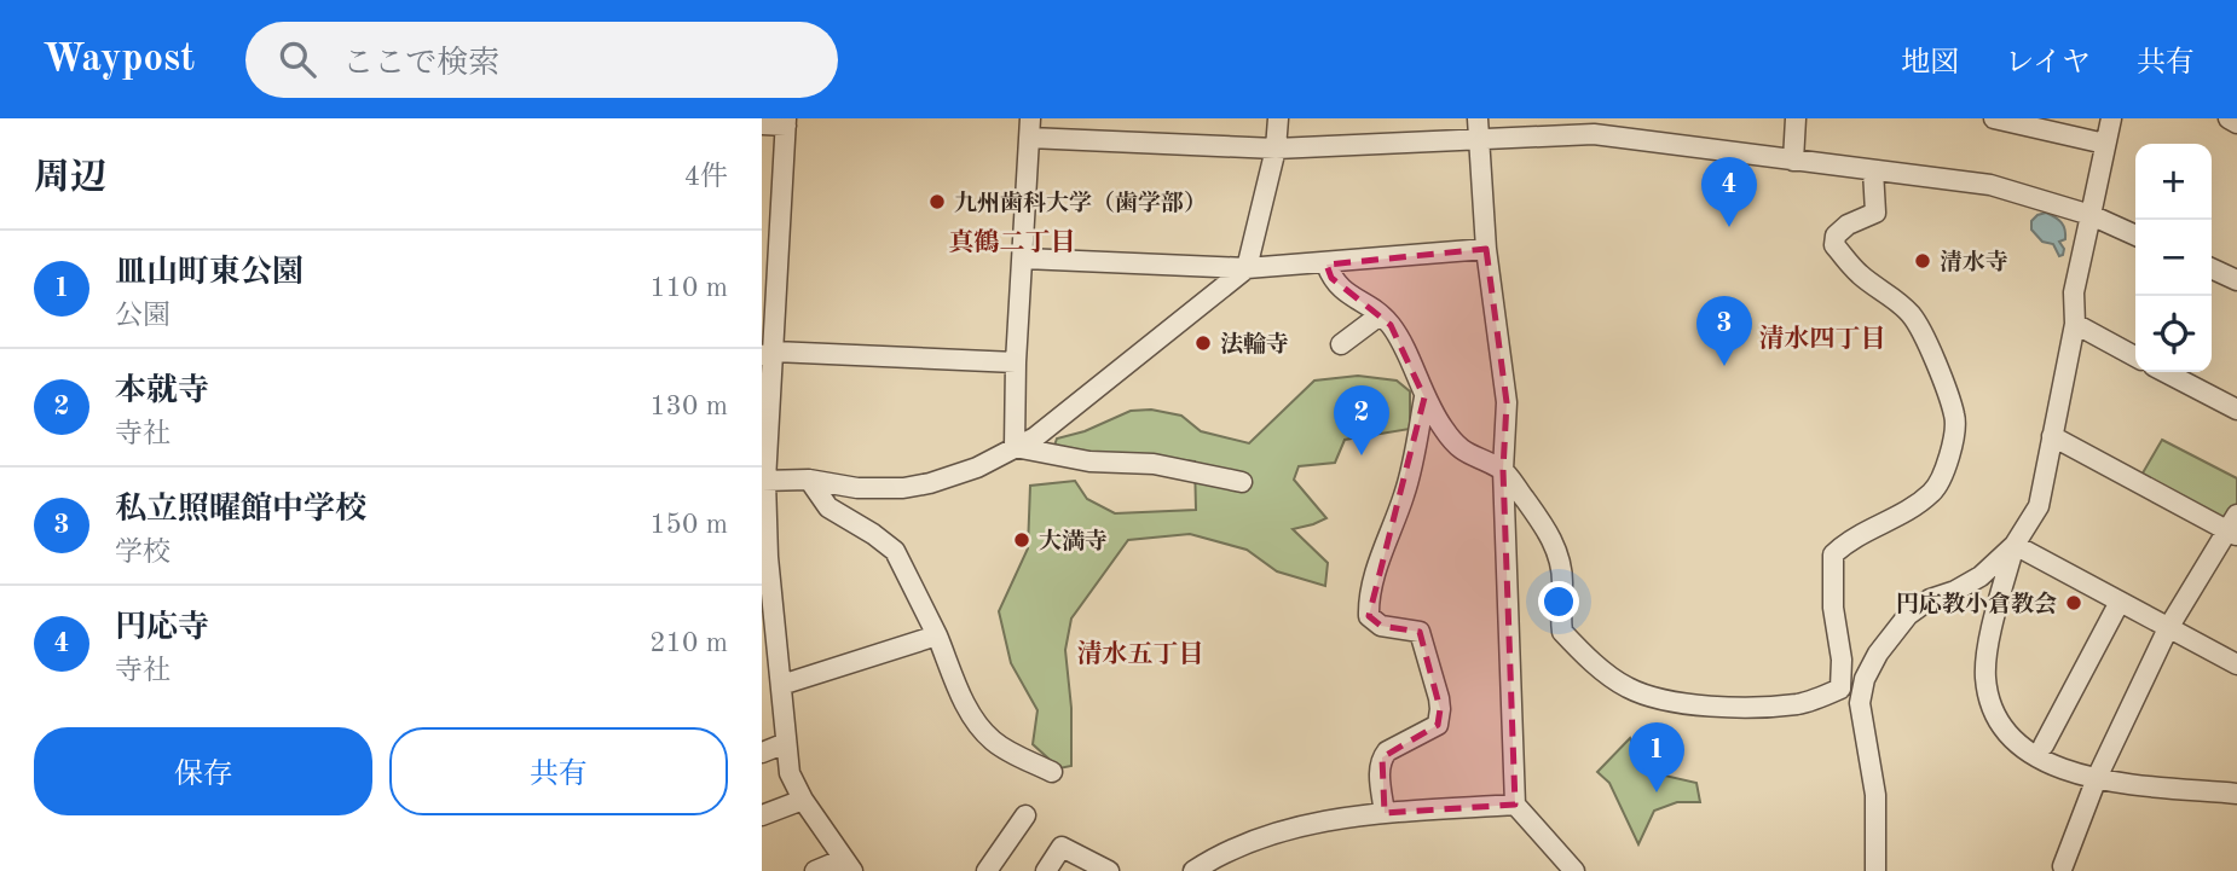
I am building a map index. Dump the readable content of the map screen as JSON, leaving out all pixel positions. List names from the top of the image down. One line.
{"districts":["真鶴二丁目","清水四丁目","清水五丁目"],"places":["九州歯科大学（歯学部）","清水寺","法輪寺","大満寺","円応教小倉教会"],"page":{"header":"Waypost","search":"ここで検索","nav":["地図","レイヤ","共有"],"heading":["周辺","4件"],"map_buttons":["+","−"],"pins":["4","3","2","1"],"list":[{"mark":"1","name":"皿山町東公園","note":"公園","value":"110 m"},{"mark":"2","name":"本就寺","note":"寺社","value":"130 m"},{"mark":"3","name":"私立照曜館中学校","note":"学校","value":"150 m"},{"mark":"4","name":"円応寺","note":"寺社","value":"210 m"}],"buttons":["保存","共有"]}}
